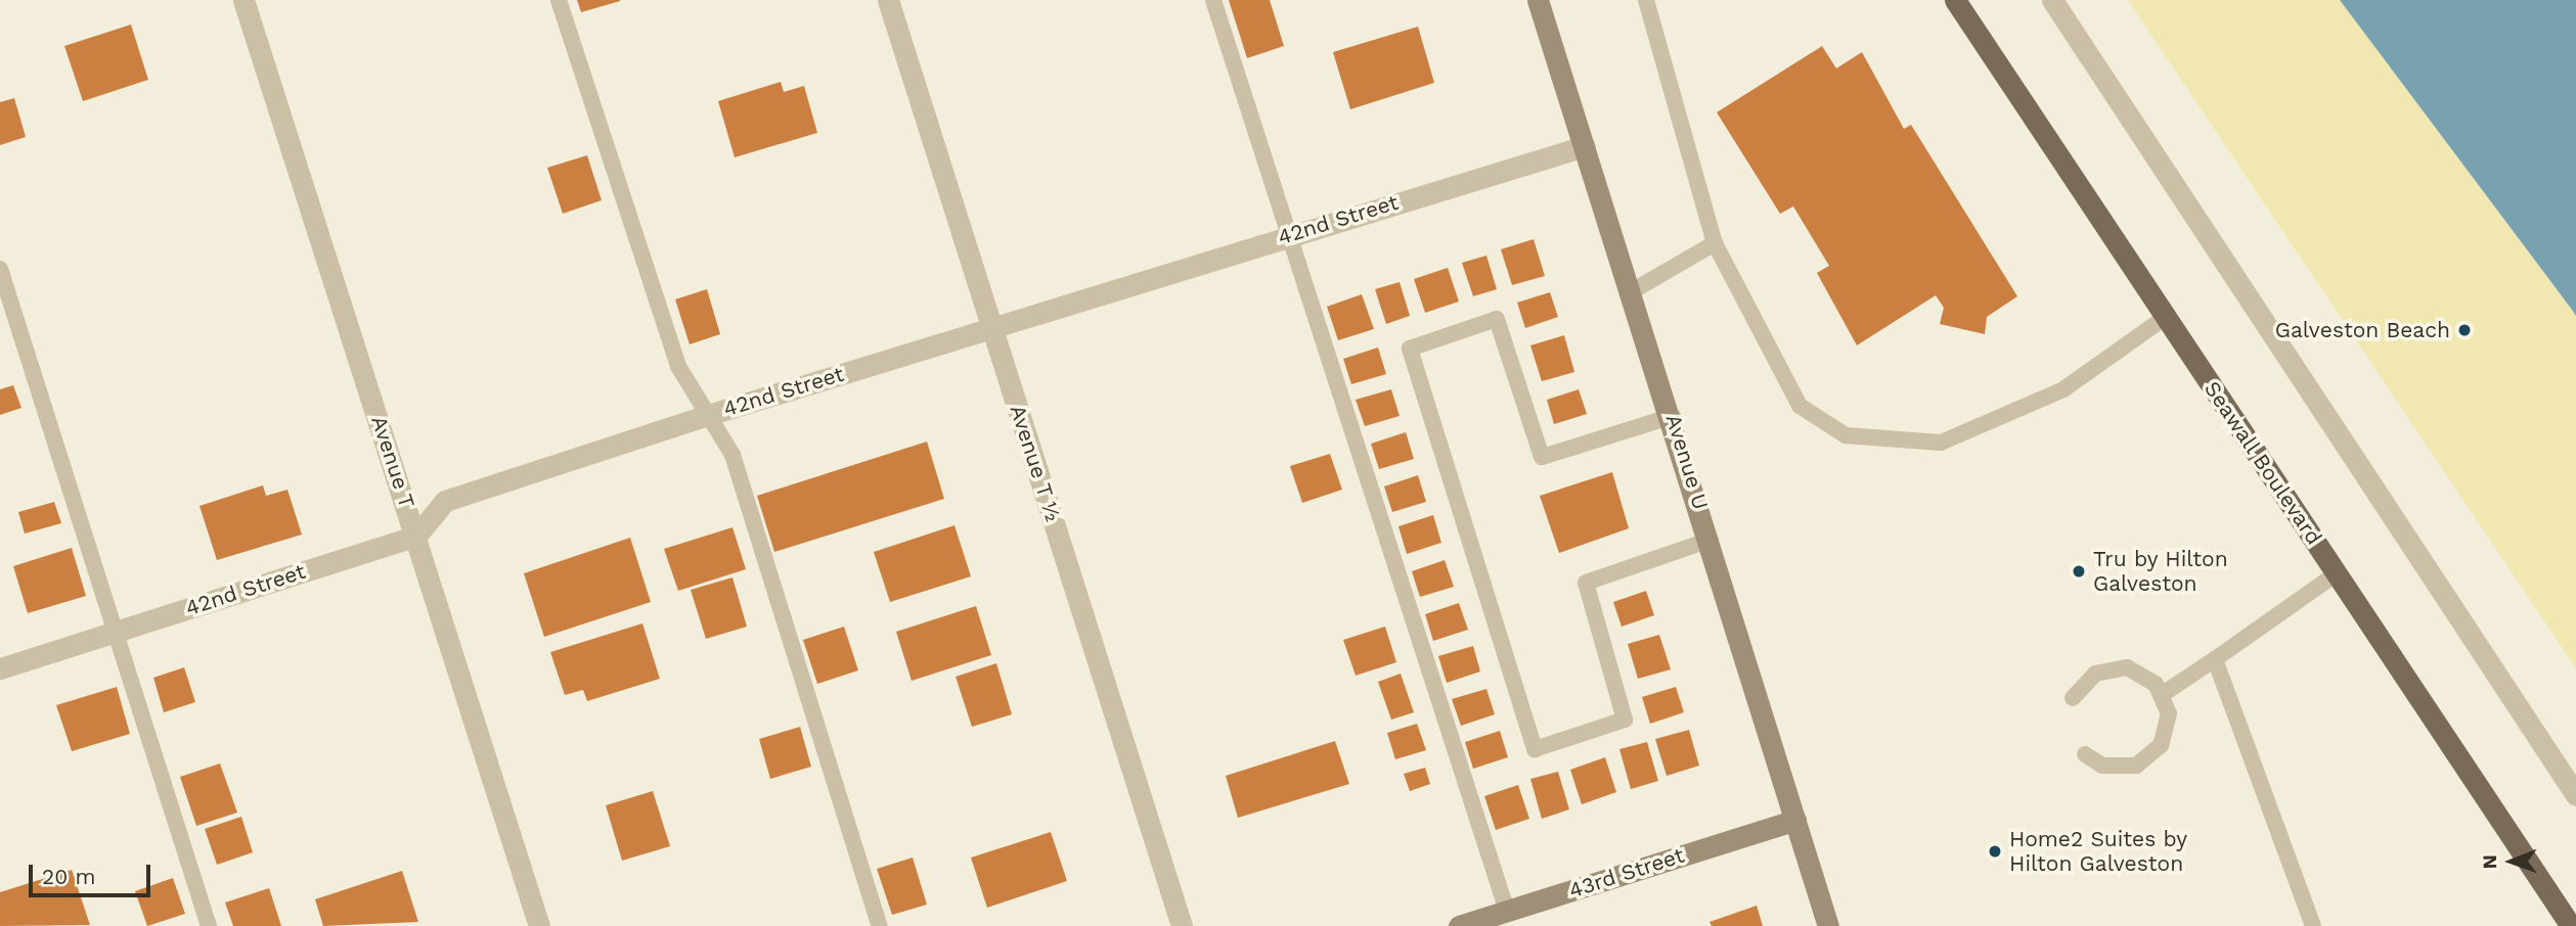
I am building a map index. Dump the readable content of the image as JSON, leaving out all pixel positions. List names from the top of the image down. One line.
{"streets":{"main road":["Seawall Boulevard"],"street":["42nd Street","Avenue T","Avenue U","Avenue T ½","43rd Street"]},"crossings":[["42nd Street","Avenue T"],["42nd Street","Avenue U"],["42nd Street","Avenue T ½"],["Avenue U","43rd Street"]],"places":["Galveston Beach","Tru by Hilton Galveston","Home2 Suites by Hilton Galveston"],"scale_bar":"20 m","north":"left"}
